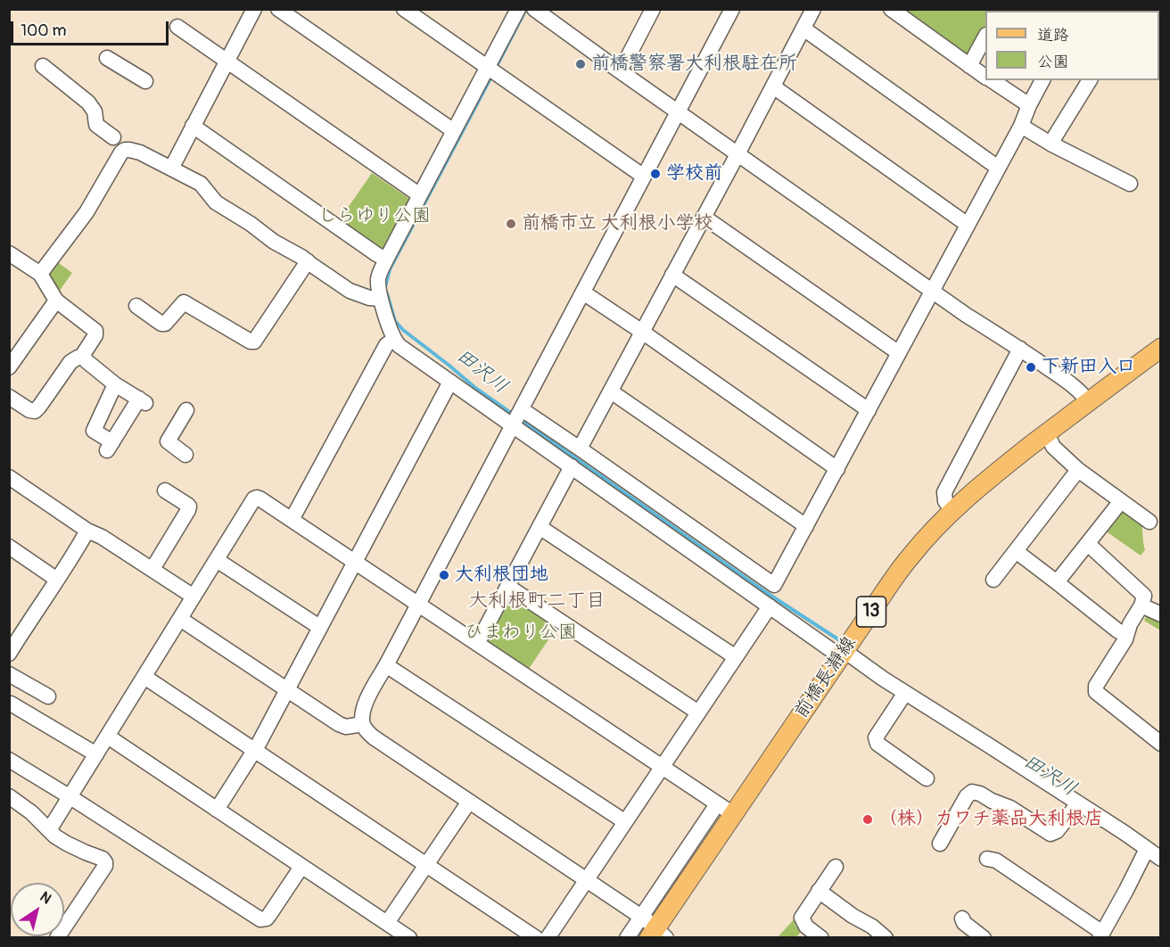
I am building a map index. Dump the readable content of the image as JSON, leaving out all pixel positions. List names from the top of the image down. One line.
{"streets":{"main road":["13","前橋長瀞線"]},"districts":["大利根町二丁目"],"water":["田沢川"],"parks":["しらゆり公園","ひまわり公園"],"places":["前橋警察署大利根駐在所","学校前","前橋市立 大利根小学校","下新田入口","大利根団地","（株）カワチ薬品大利根店"],"legend":["道路","公園"],"scale_bar":"100 m","north":"top right"}
